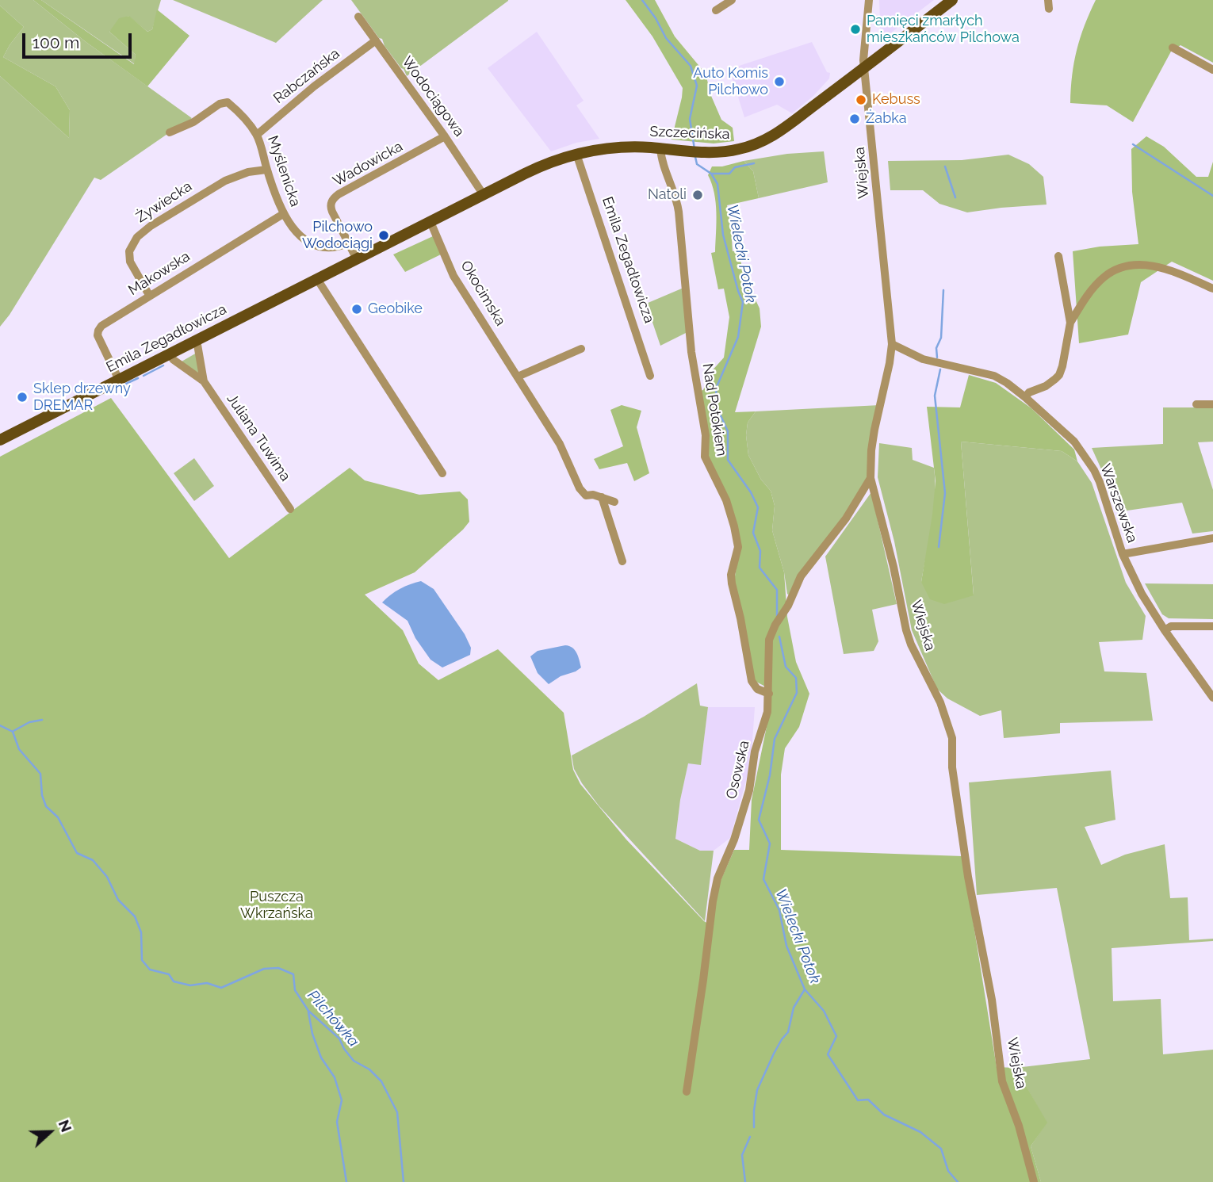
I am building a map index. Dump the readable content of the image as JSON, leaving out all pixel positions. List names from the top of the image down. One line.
{"streets":{"main road":["Szczecińska","Emila Zegadłowicza"],"street":["Rabczańska","Wodociągowa","Wadowicka","Myślenicka","Wiejska","Żywiecka","Makowska","Okocimska","Nad Potokiem","Juliana Tuwima","Warszewska","Osowska"]},"crossings":[["Rabczańska","Wodociągowa"],["Rabczańska","Myślenicka"],["Wodociągowa","Wadowicka"],["Wodociągowa","Emila Zegadłowicza"],["Szczecińska","Wiejska"],["Szczecińska","Emila Zegadłowicza"],["Szczecińska","Nad Potokiem"],["Wadowicka","Myślenicka"],["Wadowicka","Emila Zegadłowicza"],["Myślenicka","Żywiecka"],["Myślenicka","Makowska"],["Wiejska","Warszewska"],["Wiejska","Osowska"],["Żywiecka","Makowska"],["Emila Zegadłowicza","Makowska"],["Emila Zegadłowicza","Okocimska"],["Emila Zegadłowicza","Juliana Tuwima"],["Nad Potokiem","Osowska"]],"water":["Wielecki Potok","Pilchówka"],"parks":["Puszcza Wkrzańska"],"places":["Pamięci zmarłych mieszkańców Pilchowa","Auto Komis Pilchowo","Kebuss","Żabka","Natoli","Pilchowo Wodociągi","Geobike","Sklep drzewny DREMAR"],"scale_bar":"100 m","north":"right"}
